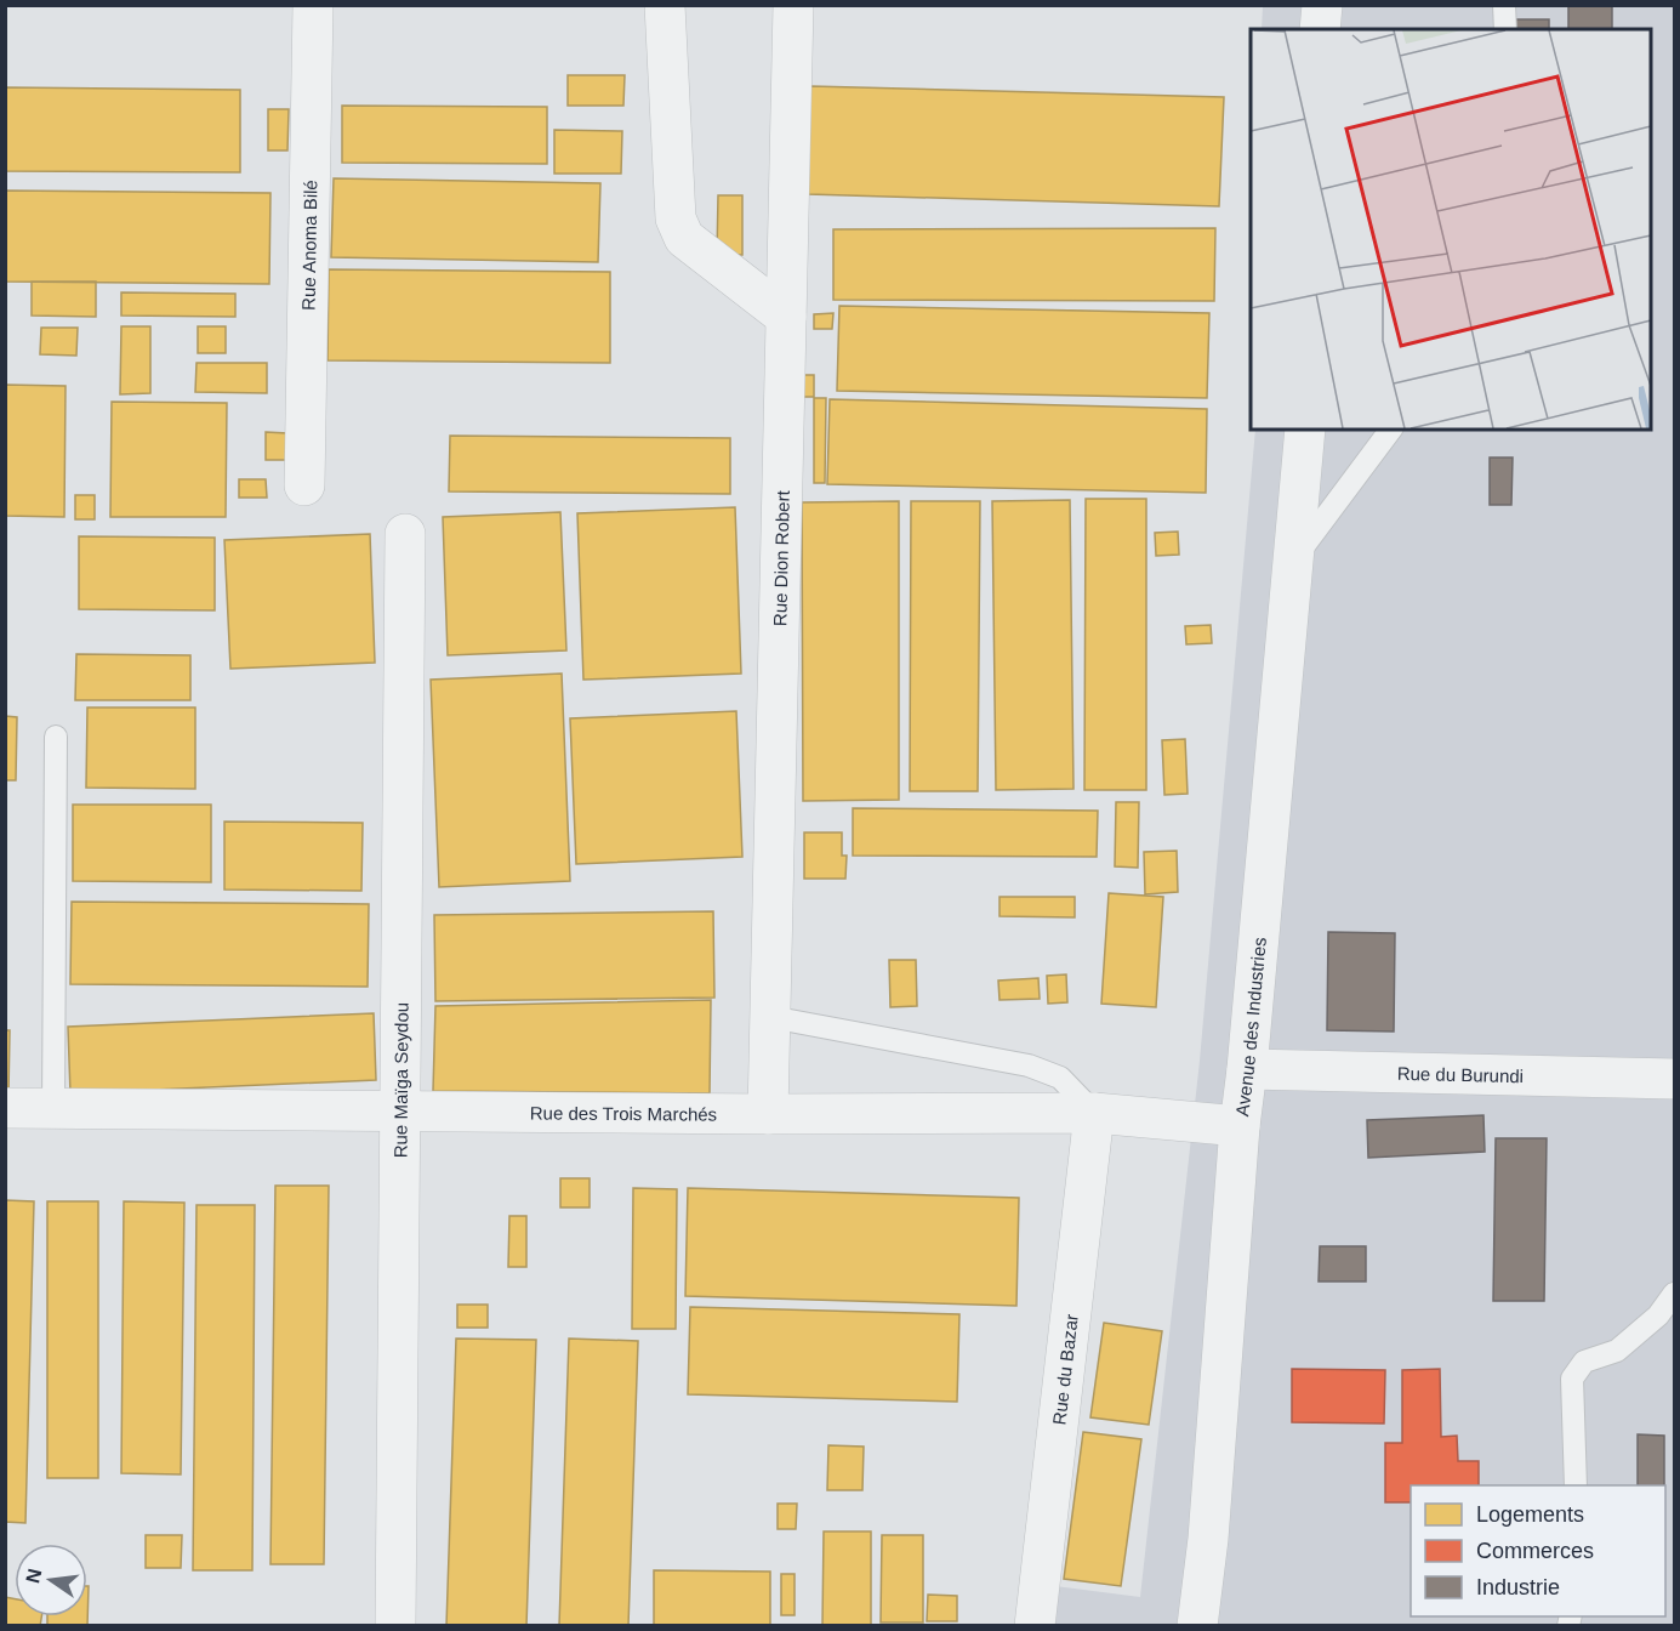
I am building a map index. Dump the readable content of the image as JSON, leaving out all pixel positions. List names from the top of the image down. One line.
{"streets":{"street":["Rue Anoma Bilé","Rue Dion Robert","Avenue des Industries","Rue du Burundi","Rue Maïga Seydou","Rue des Trois Marchés","Rue du Bazar"]},"crossings":[["Rue Dion Robert","Rue des Trois Marchés"],["Avenue des Industries","Rue du Burundi"],["Avenue des Industries","Rue des Trois Marchés"],["Rue Maïga Seydou","Rue des Trois Marchés"],["Rue des Trois Marchés","Rue du Bazar"]],"legend":["Logements","Commerces","Industrie"],"north":"left"}
